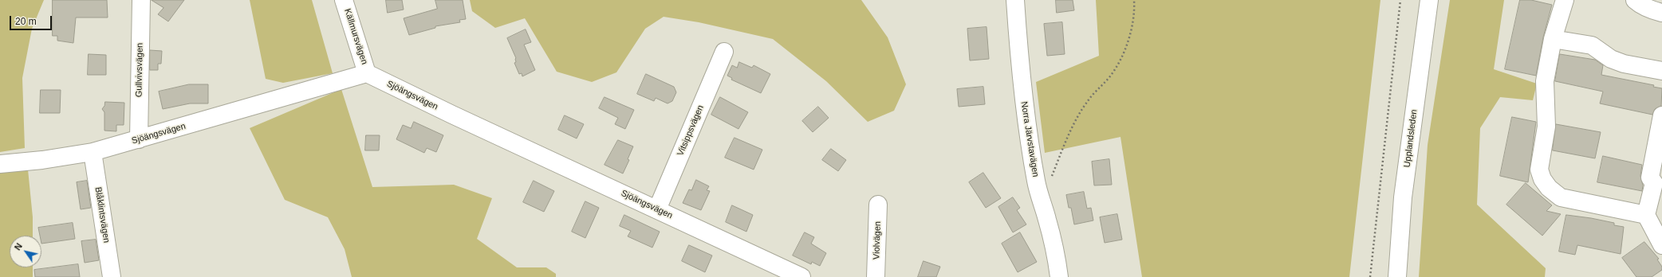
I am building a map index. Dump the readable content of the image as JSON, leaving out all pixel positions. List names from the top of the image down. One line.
{"streets":{"street":["Källmursvägen","Gullvivsvägen","Sjöängsvägen","Vitsippsvägen","Upplandsleden","Norra Järvstavägen","Blåklintsvägen","Violvägen"]},"crossings":[["Källmursvägen","Sjöängsvägen"],["Gullvivsvägen","Sjöängsvägen"],["Sjöängsvägen","Vitsippsvägen"],["Sjöängsvägen","Blåklintsvägen"]],"scale_bar":"20 m","north":"top left"}
